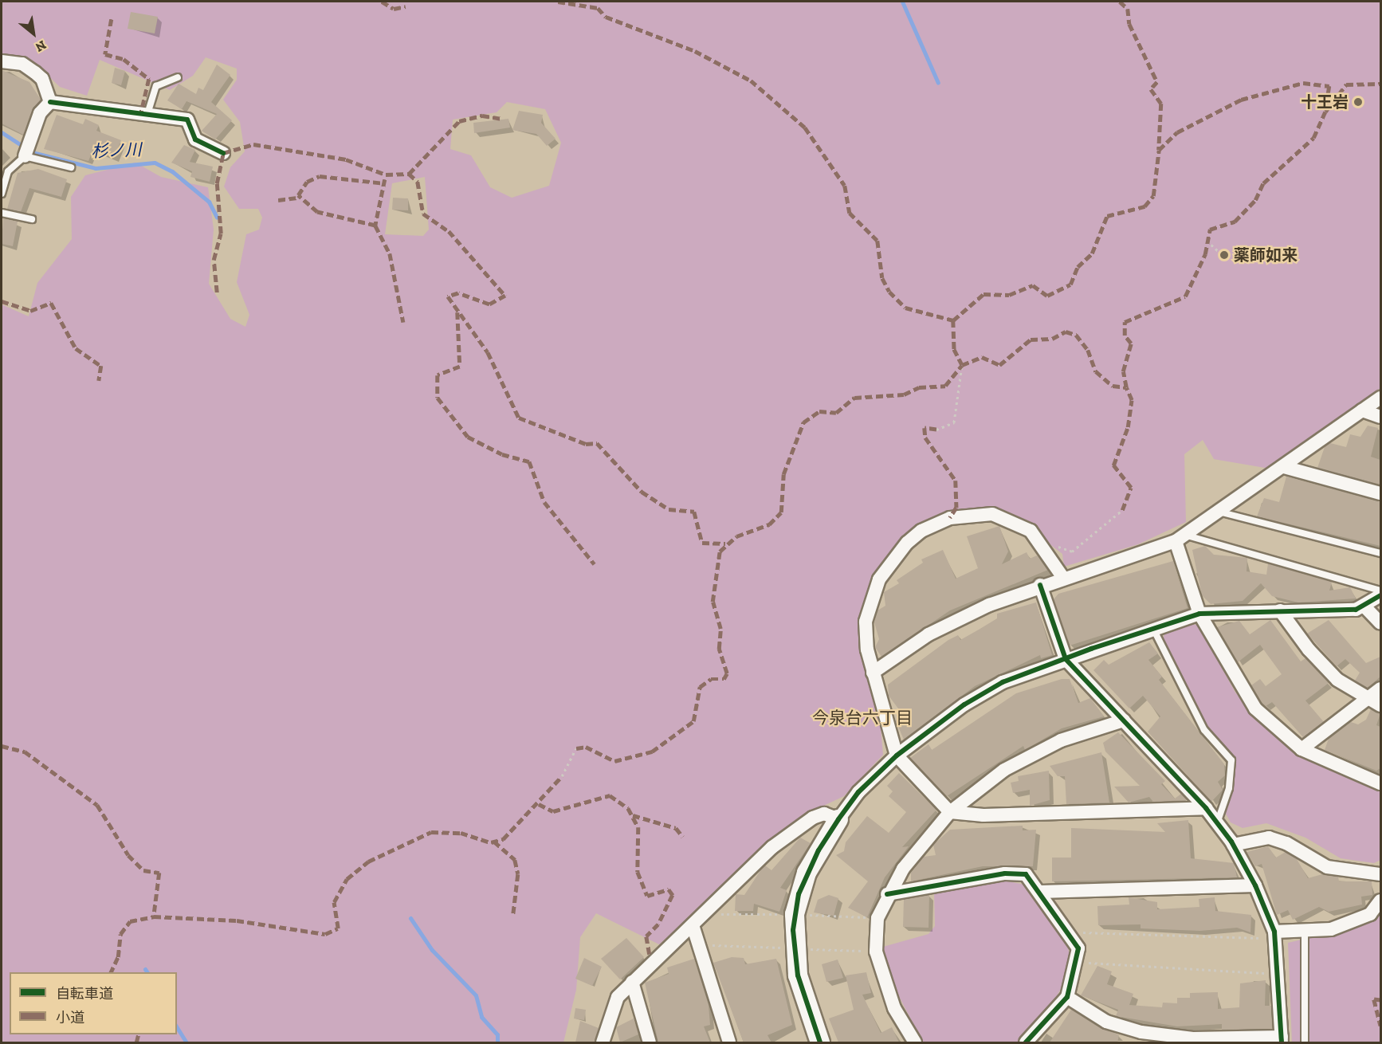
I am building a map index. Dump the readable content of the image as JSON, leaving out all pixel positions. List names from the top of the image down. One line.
{"districts":["今泉台六丁目"],"water":["杉ノ川"],"places":["十王岩","薬師如来"],"legend":["自転車道","小道"],"north":"bottom right"}
